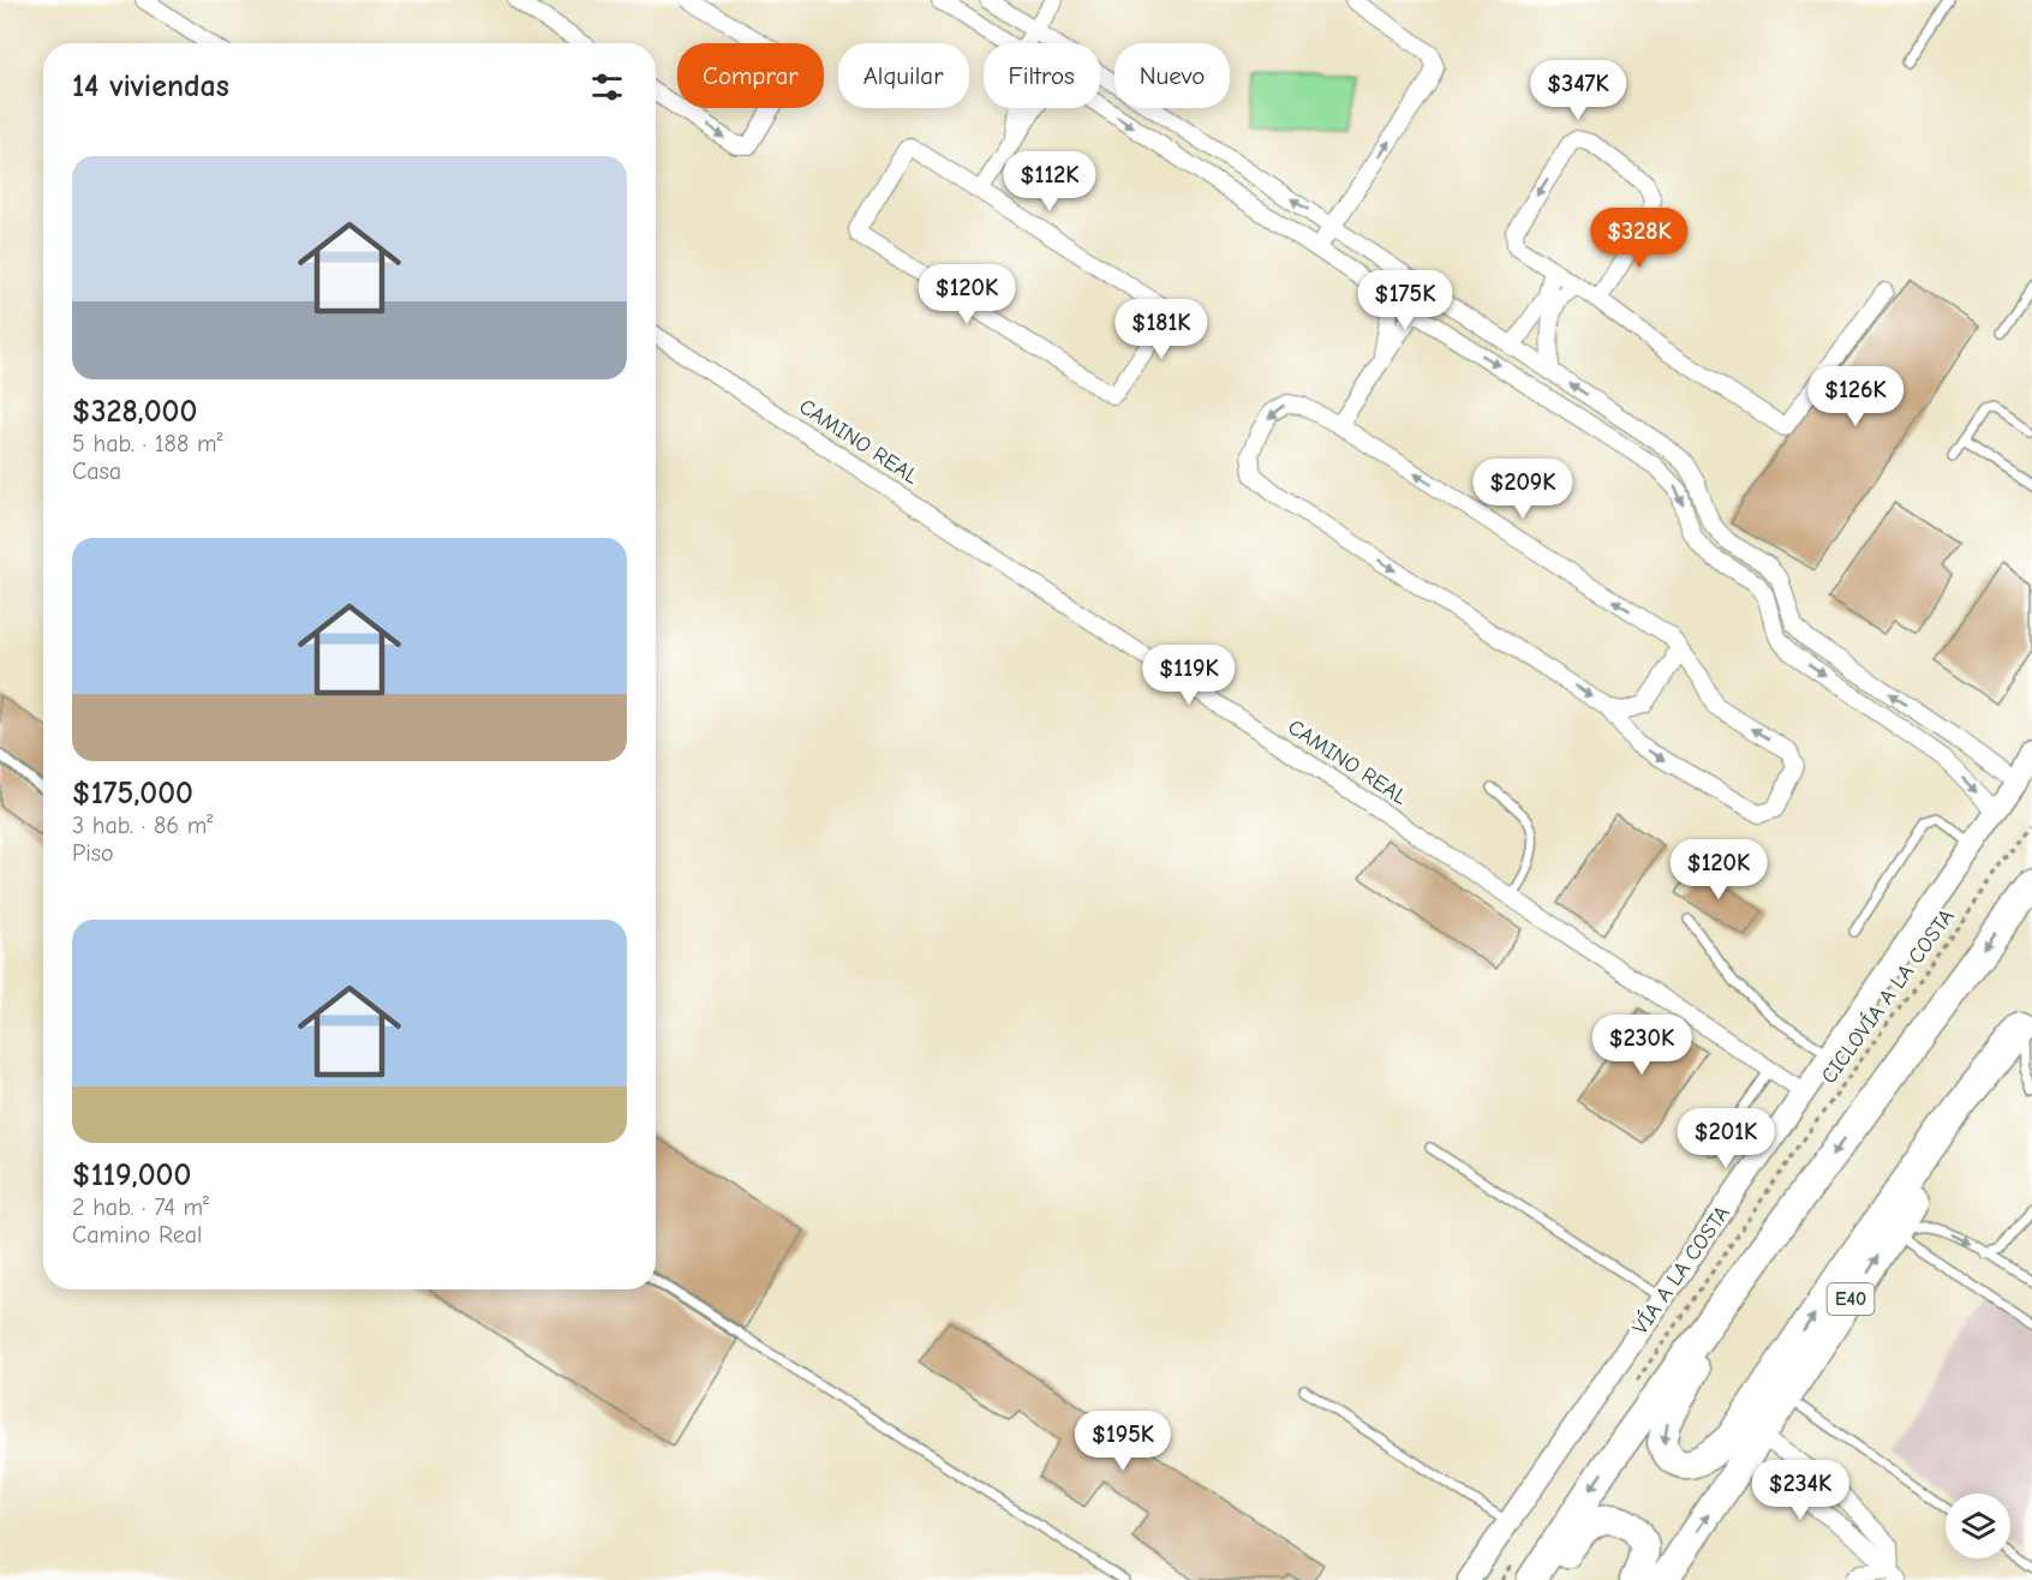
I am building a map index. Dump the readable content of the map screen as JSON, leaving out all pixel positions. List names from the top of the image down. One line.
{"streets":{"highway":["E40"],"street":["CAMINO REAL","VÍA A LA COSTA"],"path":["CICLOVÍA A LA COSTA"]},"crossings":[["CAMINO REAL","VÍA A LA COSTA"]],"page":{"chip":["Comprar","Alquilar","Filtros","Nuevo"],"heading":"14 viviendas","price":["$347K","$112K","$328K","$120K","$175K","$181K","$126K","$209K","$119K","$120K","$230K","$201K","$195K","$234K"],"list":[{"name":"$328,000","note":"5 hab. · 188 m² · Casa"},{"name":"$175,000","note":"3 hab. · 86 m² · Piso"},{"name":"$119,000","note":"2 hab. · 74 m² · Camino Real"}]}}
